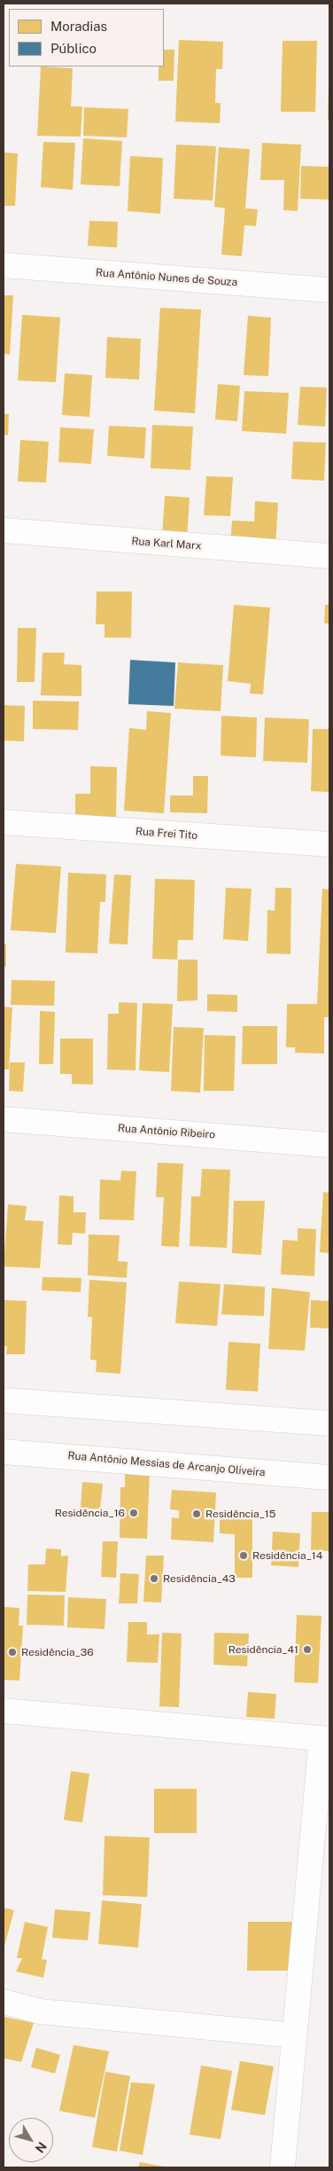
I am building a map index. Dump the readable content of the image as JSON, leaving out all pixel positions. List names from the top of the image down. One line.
{"streets":{"street":["Rua Antônio Nunes de Souza","Rua Karl Marx","Rua Frei Tito","Rua Antônio Ribeiro","Rua Antônio Messias de Arcanjo Oliveira"]},"places":["Residência_16","Residência_15","Residência_14","Residência_43","Residência_41","Residência_36"],"legend":["Moradias","Público"],"north":"bottom right"}
